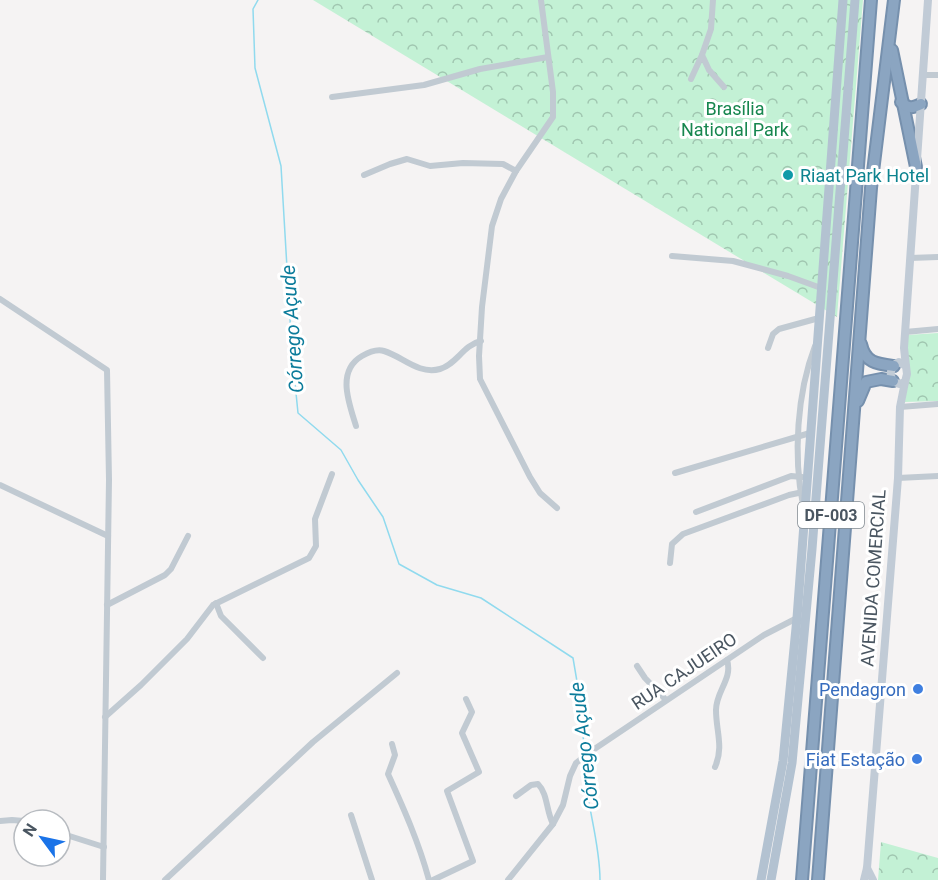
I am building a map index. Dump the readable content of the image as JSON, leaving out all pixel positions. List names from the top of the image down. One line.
{"streets":{"highway":["DF-003"],"street":["AVENIDA COMERCIAL","RUA CAJUEIRO"]},"water":["Córrego Açude"],"parks":["Brasília National Park"],"places":["Riaat Park Hotel","Pendagron","Fiat Estação"],"north":"top left"}
